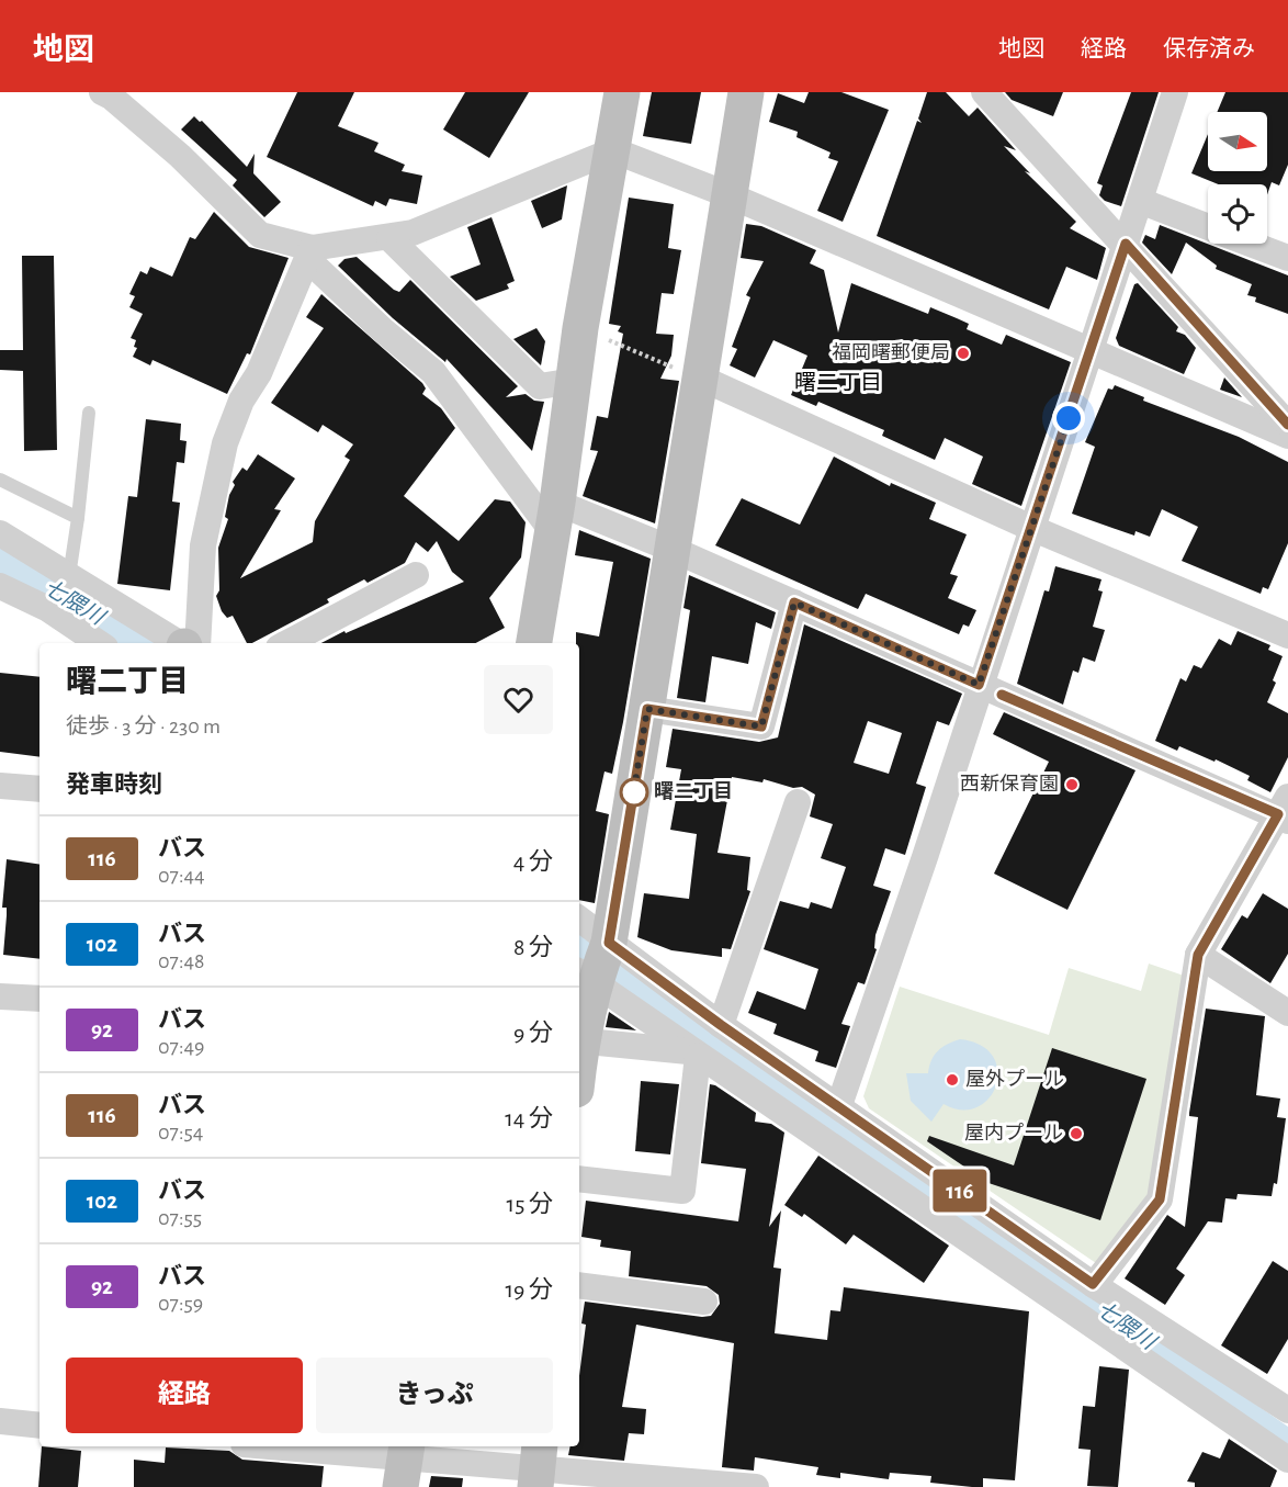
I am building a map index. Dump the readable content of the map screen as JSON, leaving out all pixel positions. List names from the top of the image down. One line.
{"districts":["曙二丁目"],"water":["七隈川"],"places":["福岡曙郵便局","西新保育園","曙二丁目","屋外プール","屋内プール"],"lines":["bus line 116"],"north":"right","page":{"header":"地図","nav":["地図","経路","保存済み"],"on_map":"116","heading":[["曙二丁目","徒歩 · 3 分 · 230 m"],"発車時刻"],"list":[{"mark":"116","name":"バス","note":"07:44","value":"4 分"},{"mark":"102","name":"バス","note":"07:48","value":"8 分"},{"mark":"92","name":"バス","note":"07:49","value":"9 分"},{"mark":"116","name":"バス","note":"07:54","value":"14 分"},{"mark":"102","name":"バス","note":"07:55","value":"15 分"},{"mark":"92","name":"バス","note":"07:59","value":"19 分"}],"buttons":["経路","きっぷ"]}}
